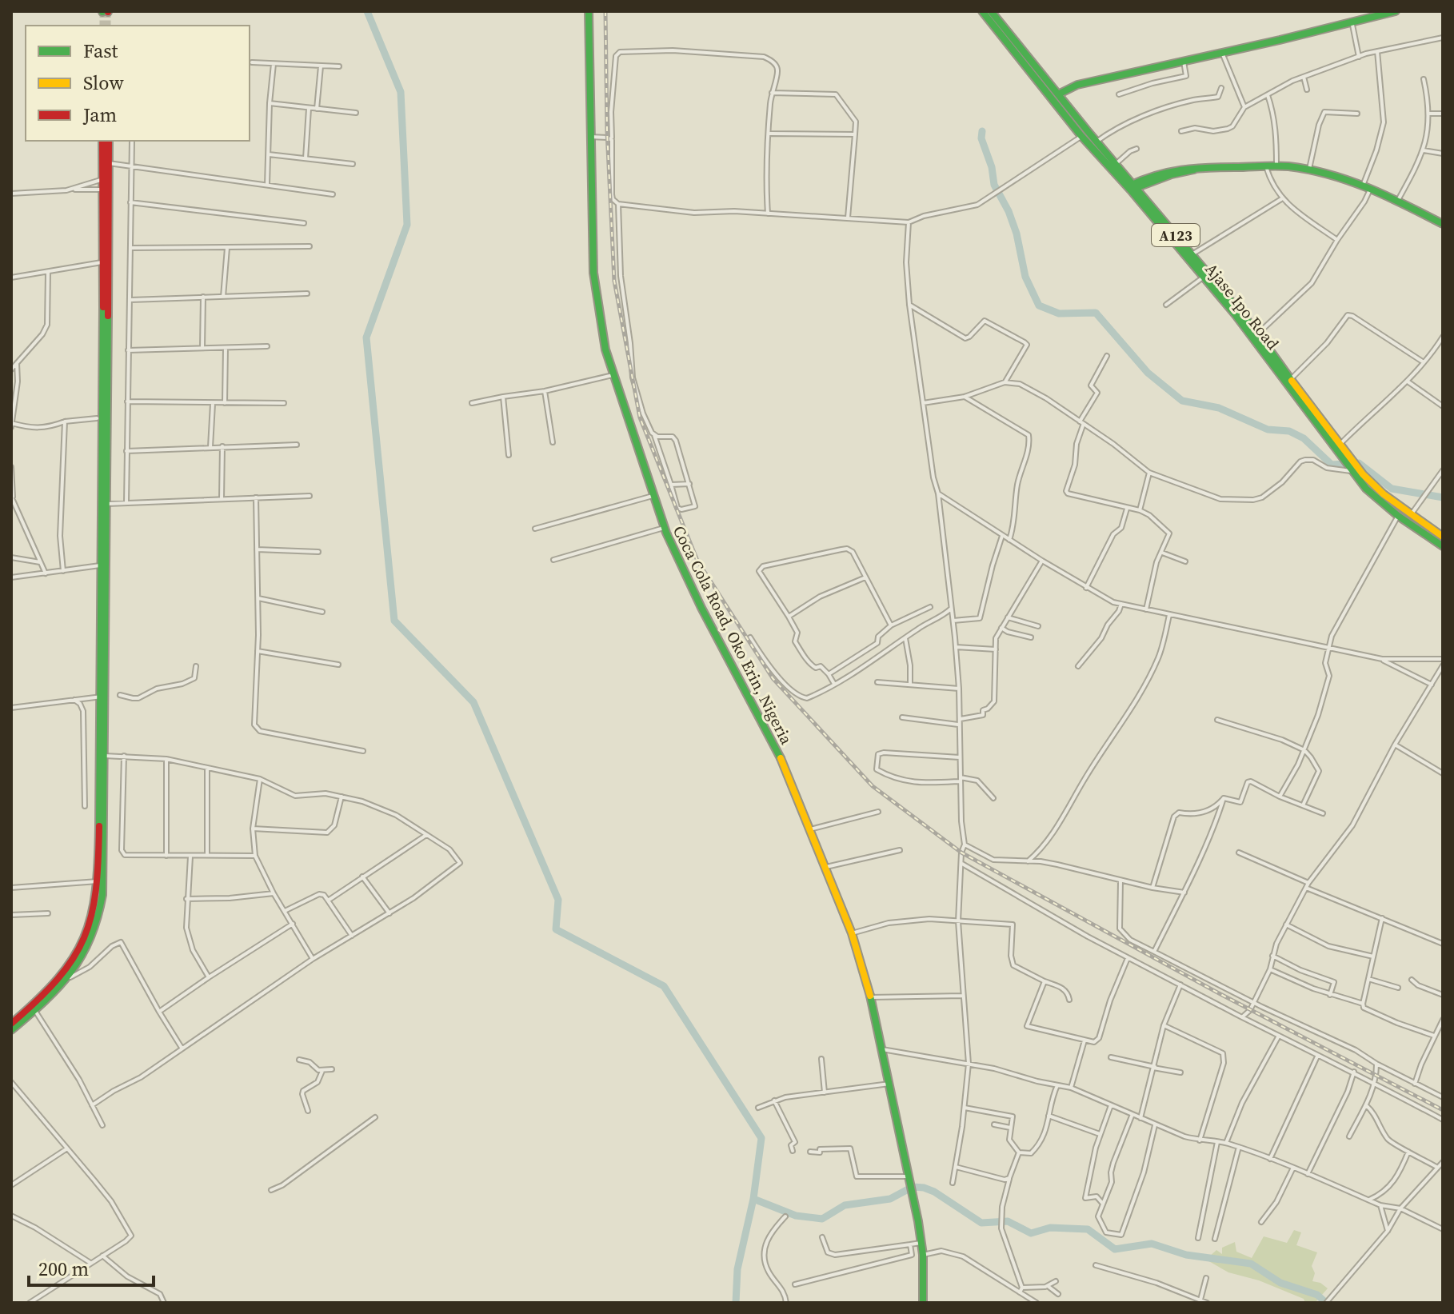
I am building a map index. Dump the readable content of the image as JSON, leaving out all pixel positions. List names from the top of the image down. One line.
{"streets":{"main road":["A123","Ajase Ipo Road","Coca Cola Road, Oko Erin, Nigeria"]},"legend":["Fast","Slow","Jam"],"scale_bar":"200 m"}
